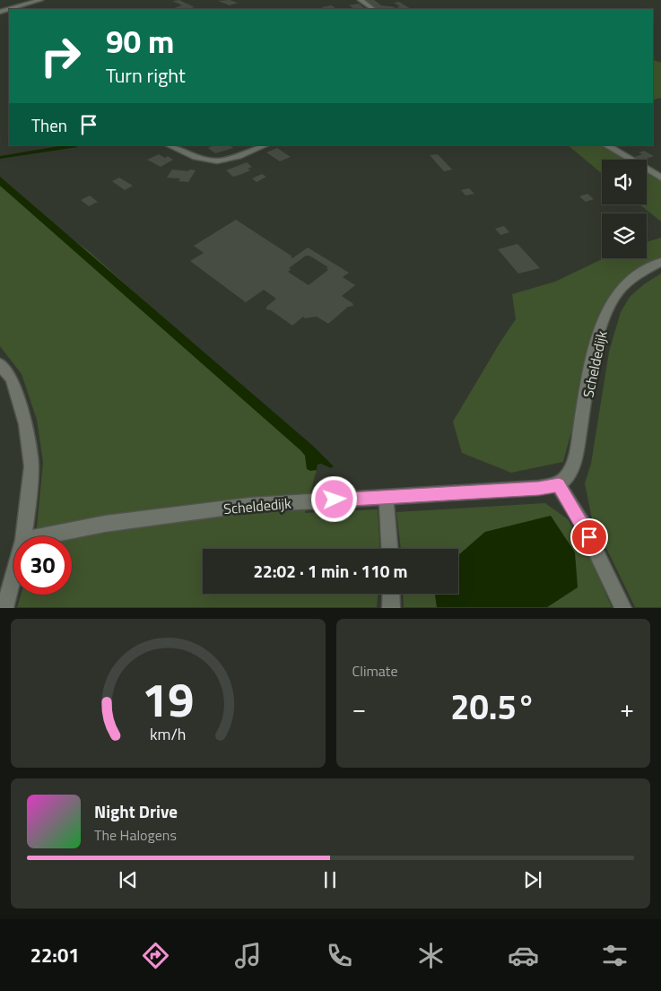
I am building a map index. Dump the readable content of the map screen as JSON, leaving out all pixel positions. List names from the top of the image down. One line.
{"streets":{"street":["Scheldedijk"]},"page":{"turn":["90 m","Turn right"],"then":"Then","limit":"30","trip":"22:02 · 1 min · 110 m","tile":"Climate","heat":["−","20.5°","+"],"song":["Night Drive","The Halogens"],"tabs":"22:01","gauge":["19","km/h"]}}
